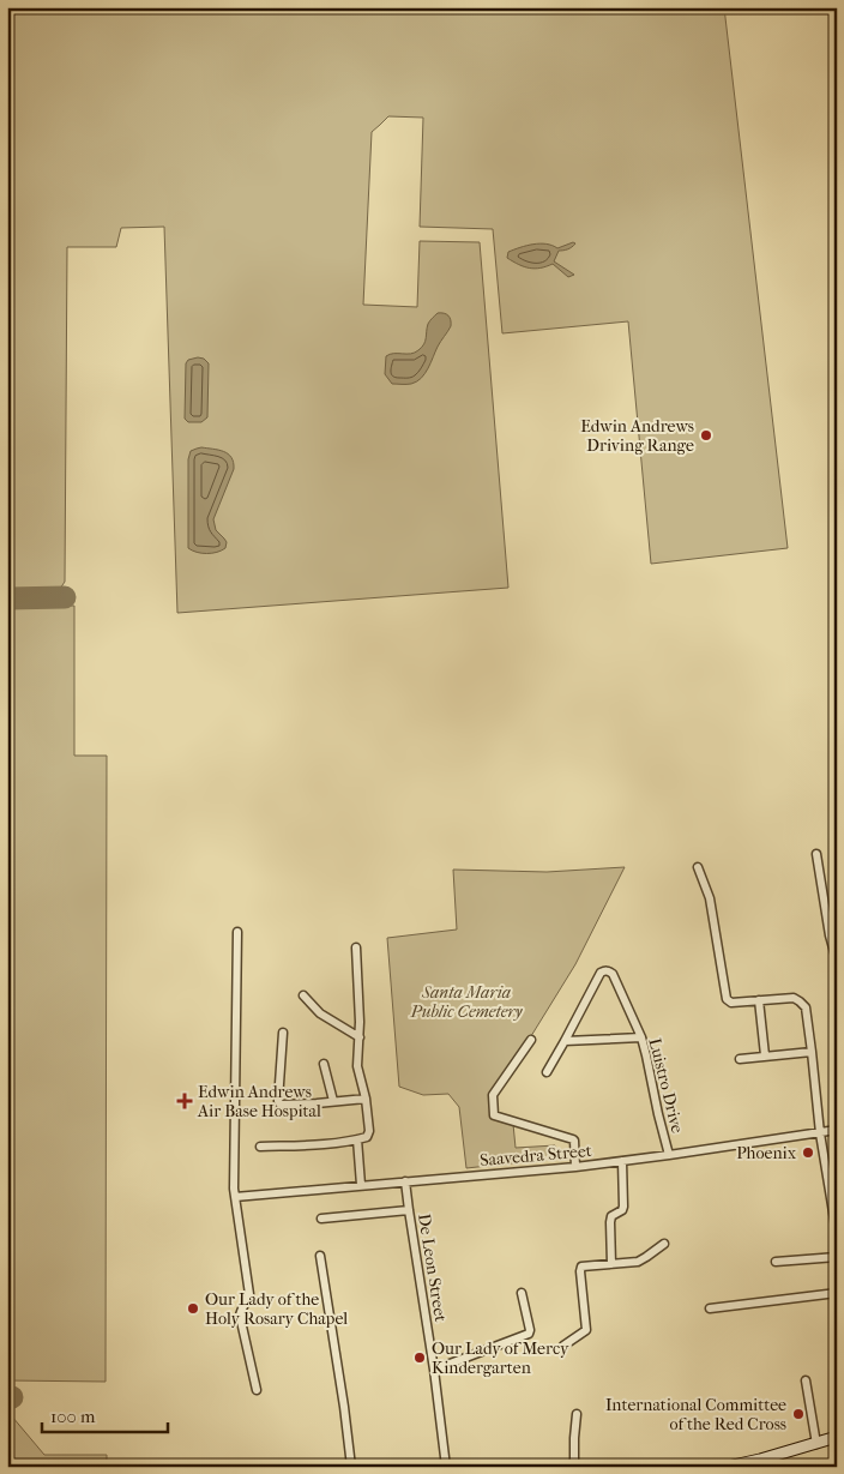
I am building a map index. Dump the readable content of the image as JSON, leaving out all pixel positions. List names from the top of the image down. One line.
{"streets":{"street":["Luistro Drive","Saavedra Street","De Leon Street"]},"crossings":[["Luistro Drive","Saavedra Street"],["Saavedra Street","De Leon Street"]],"parks":["Santa Maria Public Cemetery"],"places":{"other":["Edwin Andrews Driving Range","Phoenix","Our Lady of the Holy Rosary Chapel","Our Lady of Mercy Kindergarten","International Committee of the Red Cross"],"health":["Edwin Andrews Air Base Hospital"]},"scale_bar":"100 m"}
